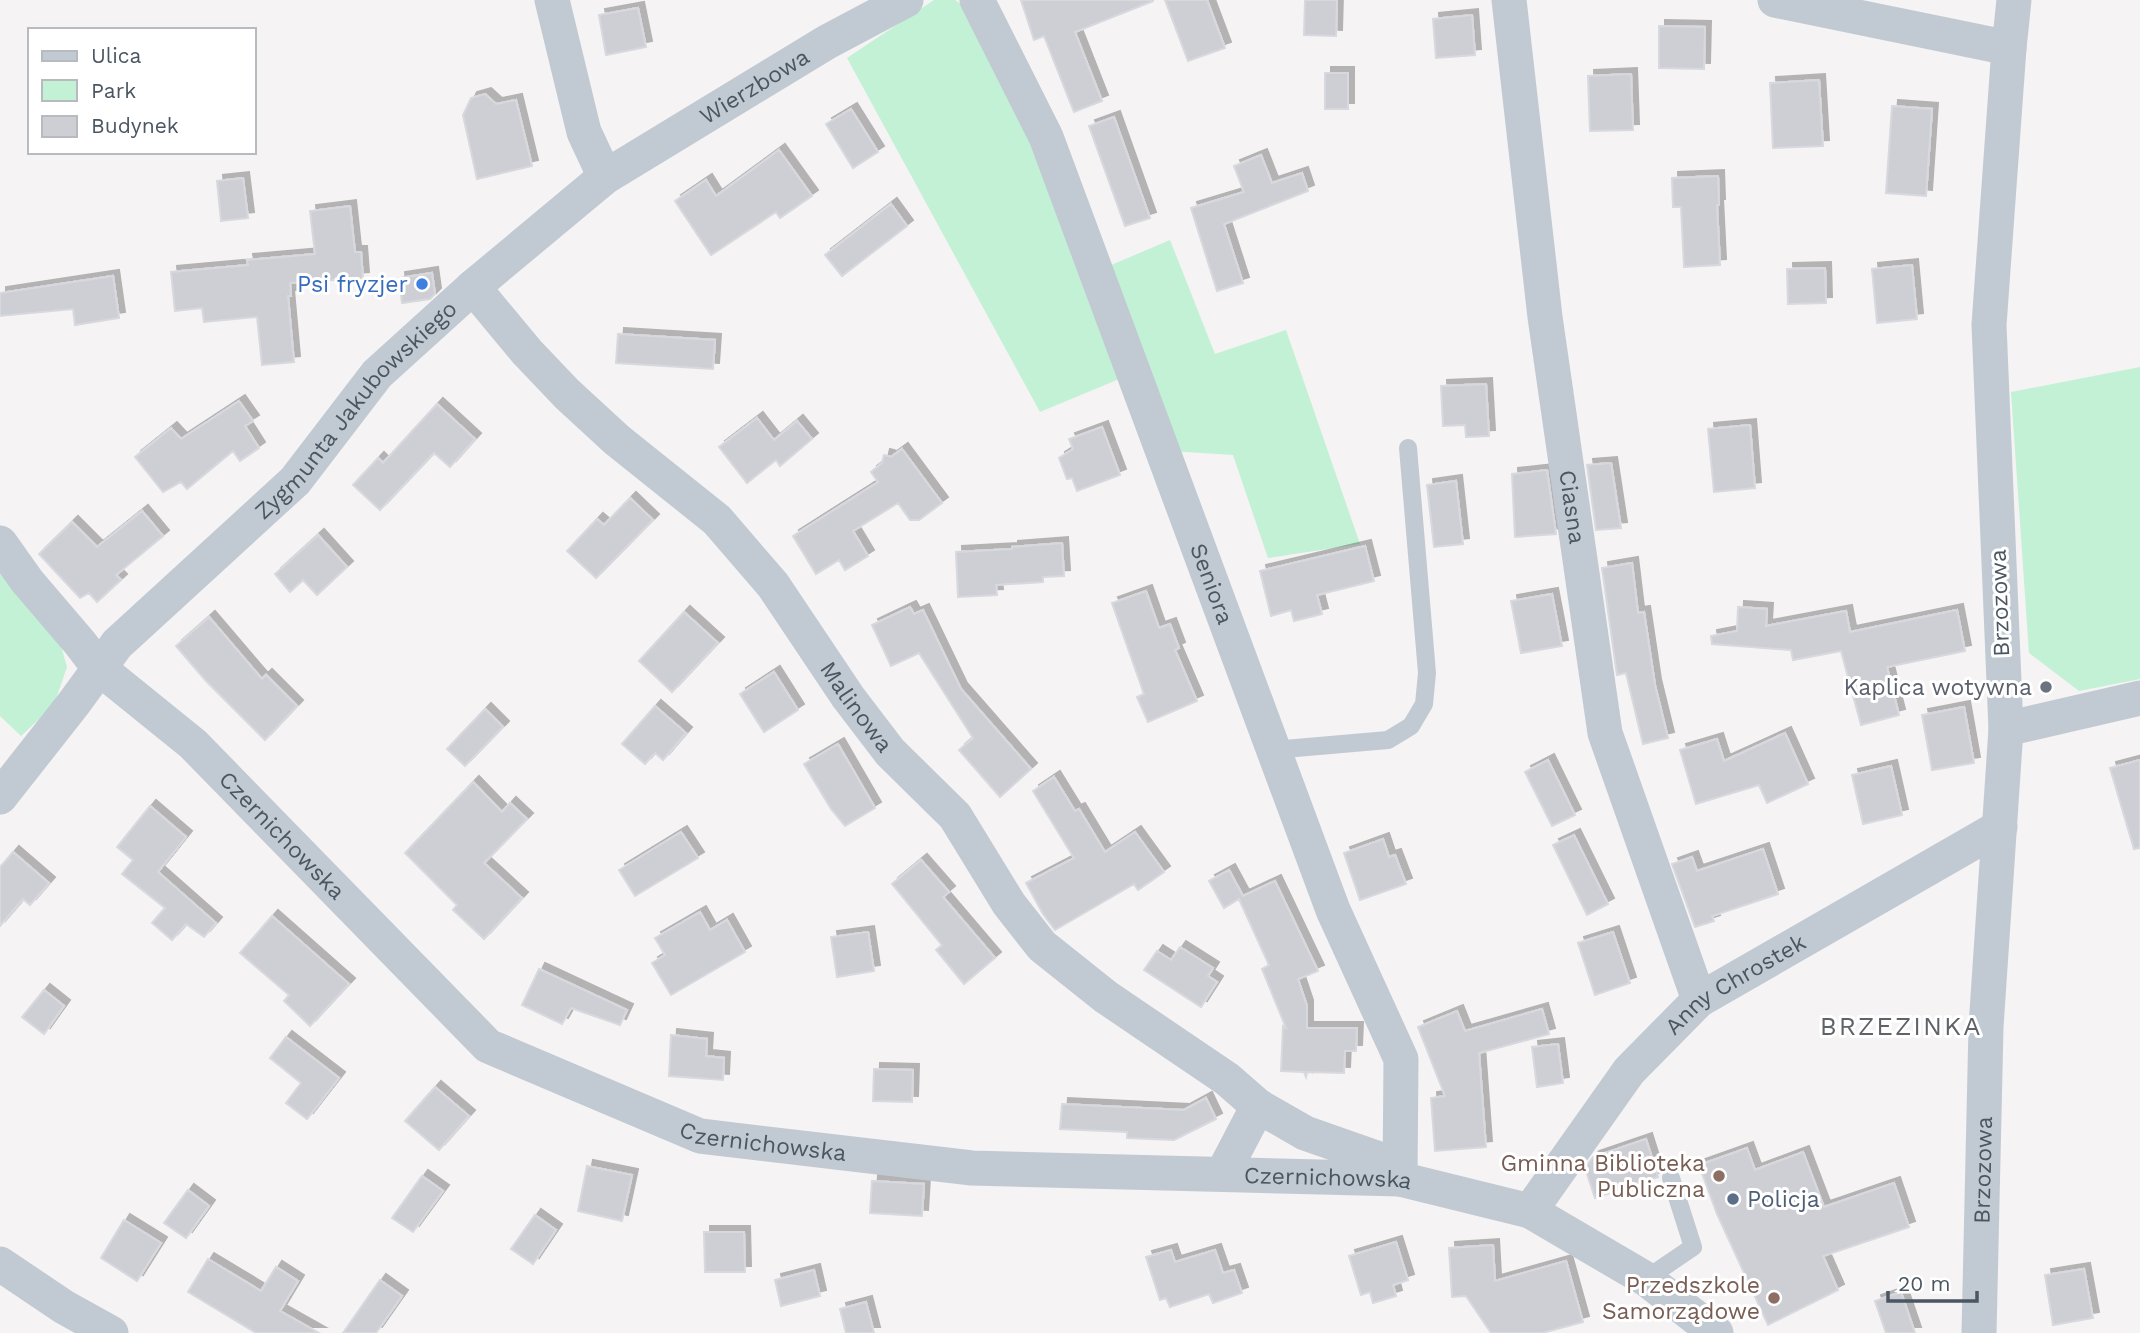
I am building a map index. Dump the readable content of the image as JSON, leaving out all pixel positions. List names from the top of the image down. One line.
{"streets":{"street":["Wierzbowa","Zygmunta Jakubowskiego","Ciasna","Seniora","Brzozowa","Malinowa","Czernichowska","Anny Chrostek"]},"crossings":[["Wierzbowa","Zygmunta Jakubowskiego"],["Zygmunta Jakubowskiego","Malinowa"],["Zygmunta Jakubowskiego","Czernichowska"],["Ciasna","Anny Chrostek"],["Seniora","Malinowa"],["Seniora","Czernichowska"],["Brzozowa","Anny Chrostek"],["Malinowa","Czernichowska"],["Czernichowska","Anny Chrostek"]],"districts":["BRZEZINKA"],"places":["Psi fryzjer","Kaplica wotywna","Gminna Biblioteka Publiczna","Policja","Przedszkole Samorządowe"],"legend":["Ulica","Park","Budynek"],"scale_bar":"20 m"}
